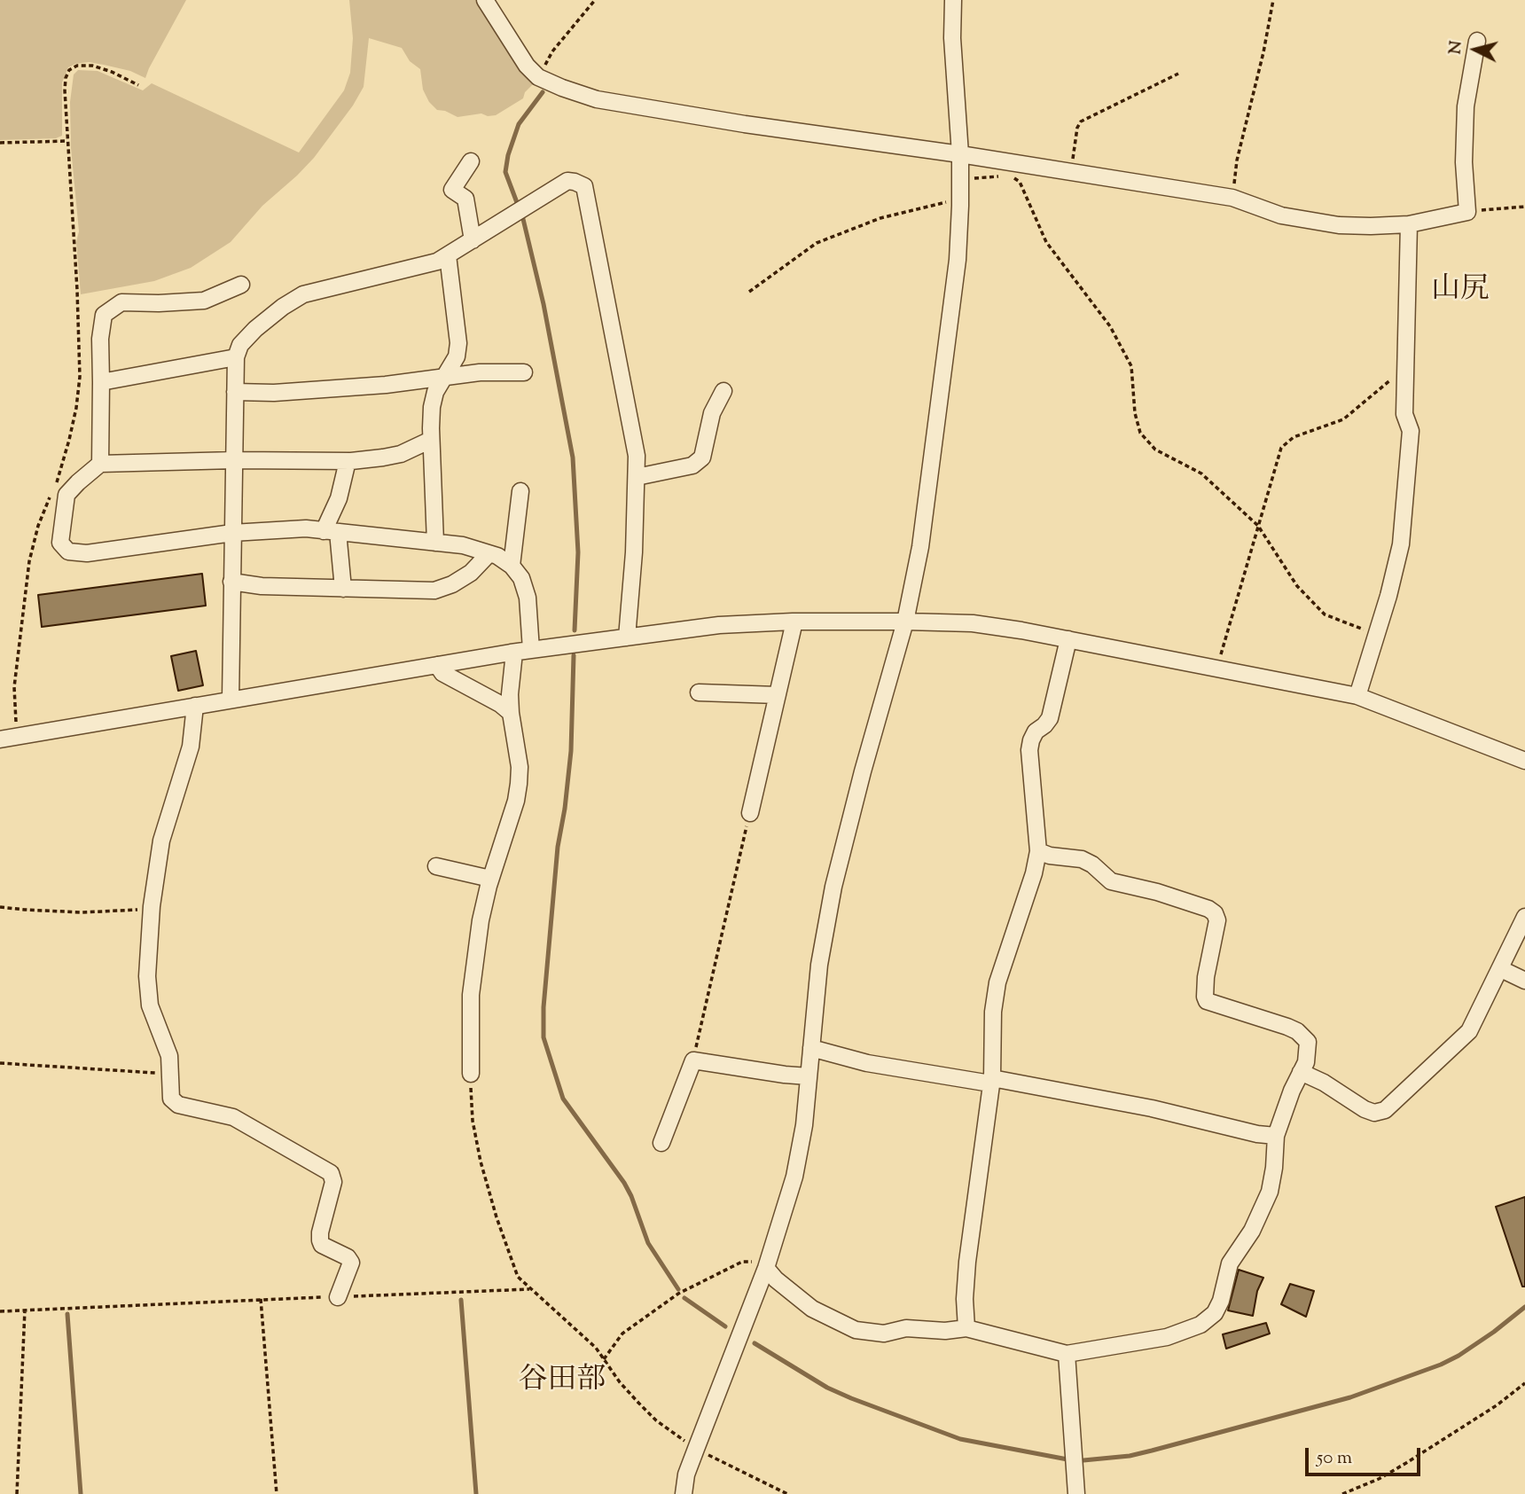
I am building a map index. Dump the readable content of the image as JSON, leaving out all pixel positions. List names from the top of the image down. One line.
{"districts":["山尻","谷田部"],"scale_bar":"50 m","north":"left"}
